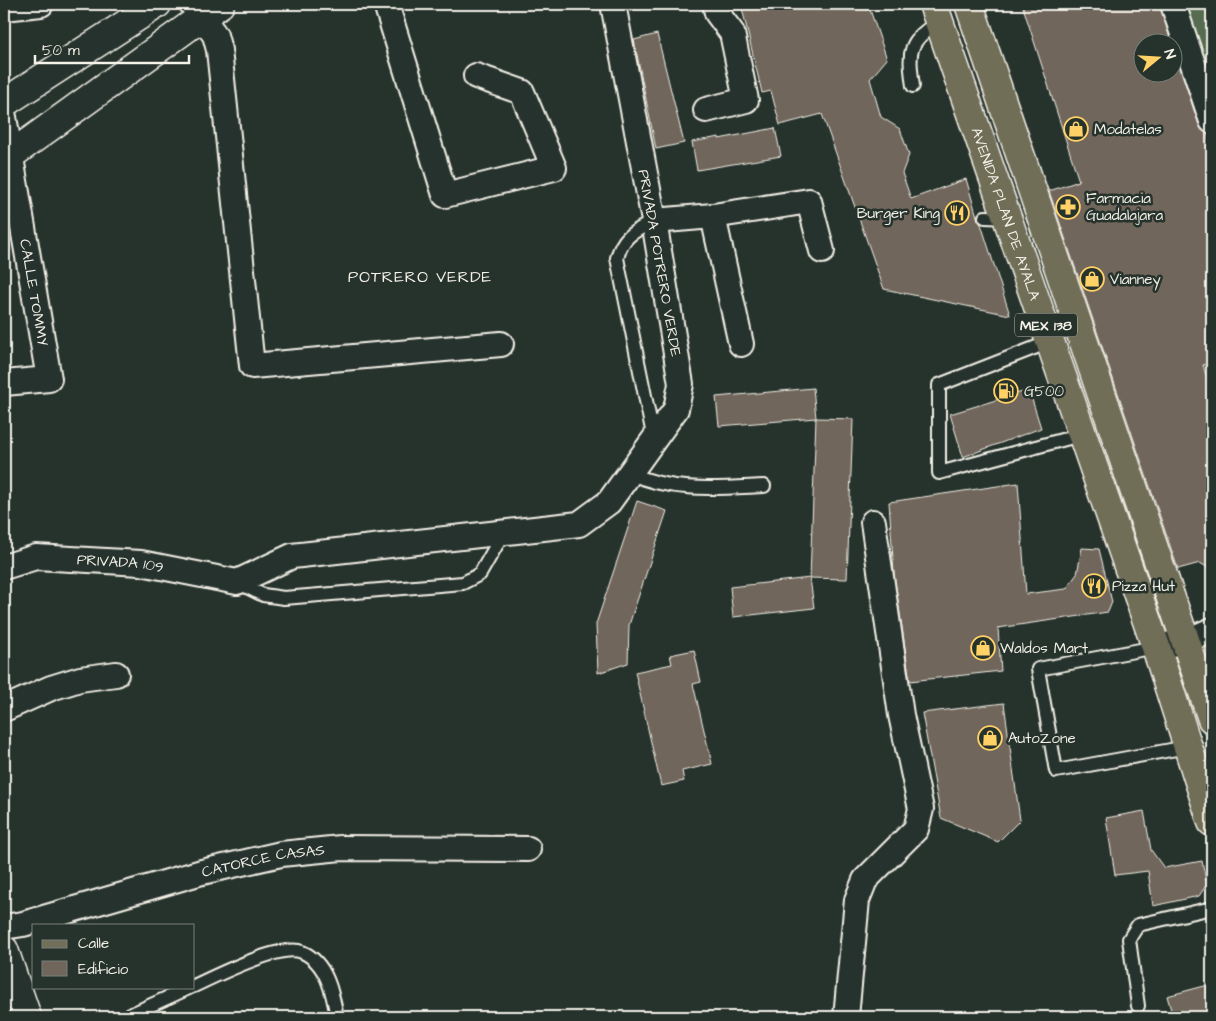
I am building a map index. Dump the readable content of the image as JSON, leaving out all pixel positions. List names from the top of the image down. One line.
{"streets":{"main road":["AVENIDA PLAN DE AYALA","MEX 138"],"street":["PRIVADA POTRERO VERDE","CALLE TOMMY","PRIVADA 109","CATORCE CASAS"]},"crossings":[["PRIVADA POTRERO VERDE","PRIVADA 109"]],"districts":["POTRERO VERDE"],"places":{"shop":["Modatelas","Vianney","Waldos Mart","AutoZone"],"pharmacy":["Farmacia Guadalajara"],"restaurant":["Burger King","Pizza Hut"],"fuel station":["G500"]},"legend":["Calle","Edificio"],"scale_bar":"50 m","north":"right"}
